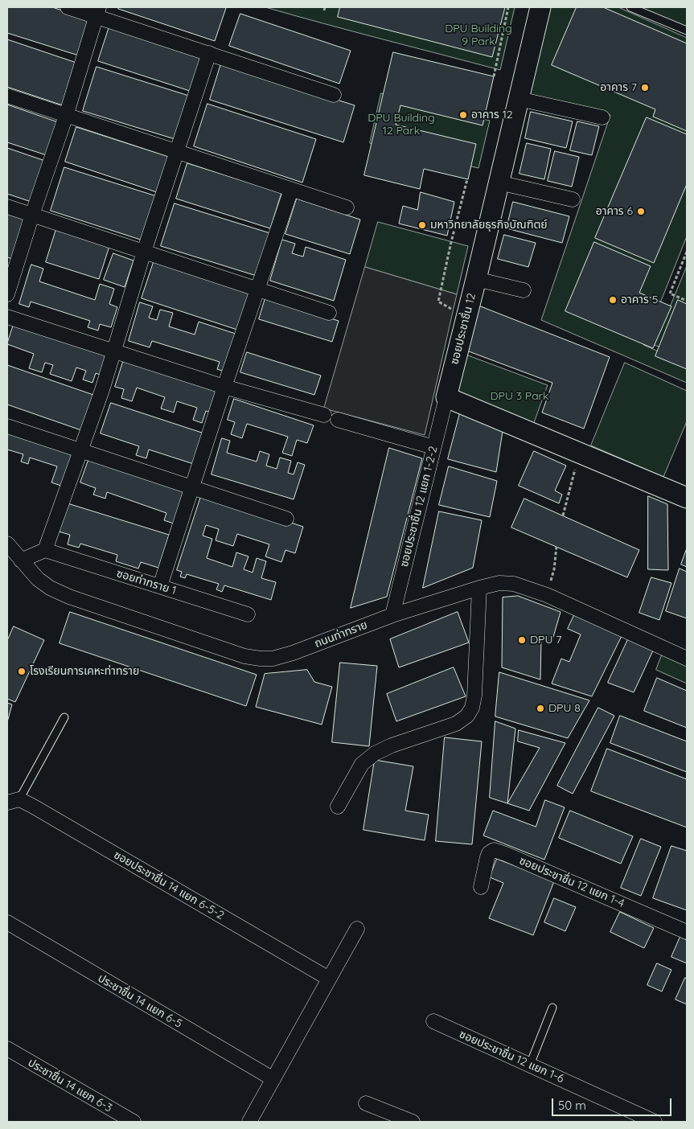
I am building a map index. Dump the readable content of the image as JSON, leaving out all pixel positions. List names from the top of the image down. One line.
{"streets":{"main road":["ซอยประชาชื่น 12"],"street":["ซอยประชาชื่น 12 แยก 1-2-2","ซอยท่าทราย 1","ถนนท่าทราย","ซอยประชาชื่น 12 แยก 1-4","ซอยประชาชื่น 14 แยก 6-5-2","ประชาชื่น 14 แยก 6-5","ซอยประชาชื่น 12 แยก 1-6","ประชาชื่น 14 แยก 6-3"]},"crossings":[["ซอยประชาชื่น 12","ซอยประชาชื่น 12 แยก 1-2-2"],["ซอยประชาชื่น 12 แยก 1-2-2","ถนนท่าทราย"]],"parks":["DPU Building 9 Park","DPU Building 12 Park","DPU 3 Park"],"places":["อาคาร 7","อาคาร 12","อาคาร 6","มหาวิทยาลัยธุรกิจบัณฑิตย์","อาคาร 5","DPU 7","โรงเรียนการเคหะท่าทราย","DPU 8"],"scale_bar":"50 m"}
